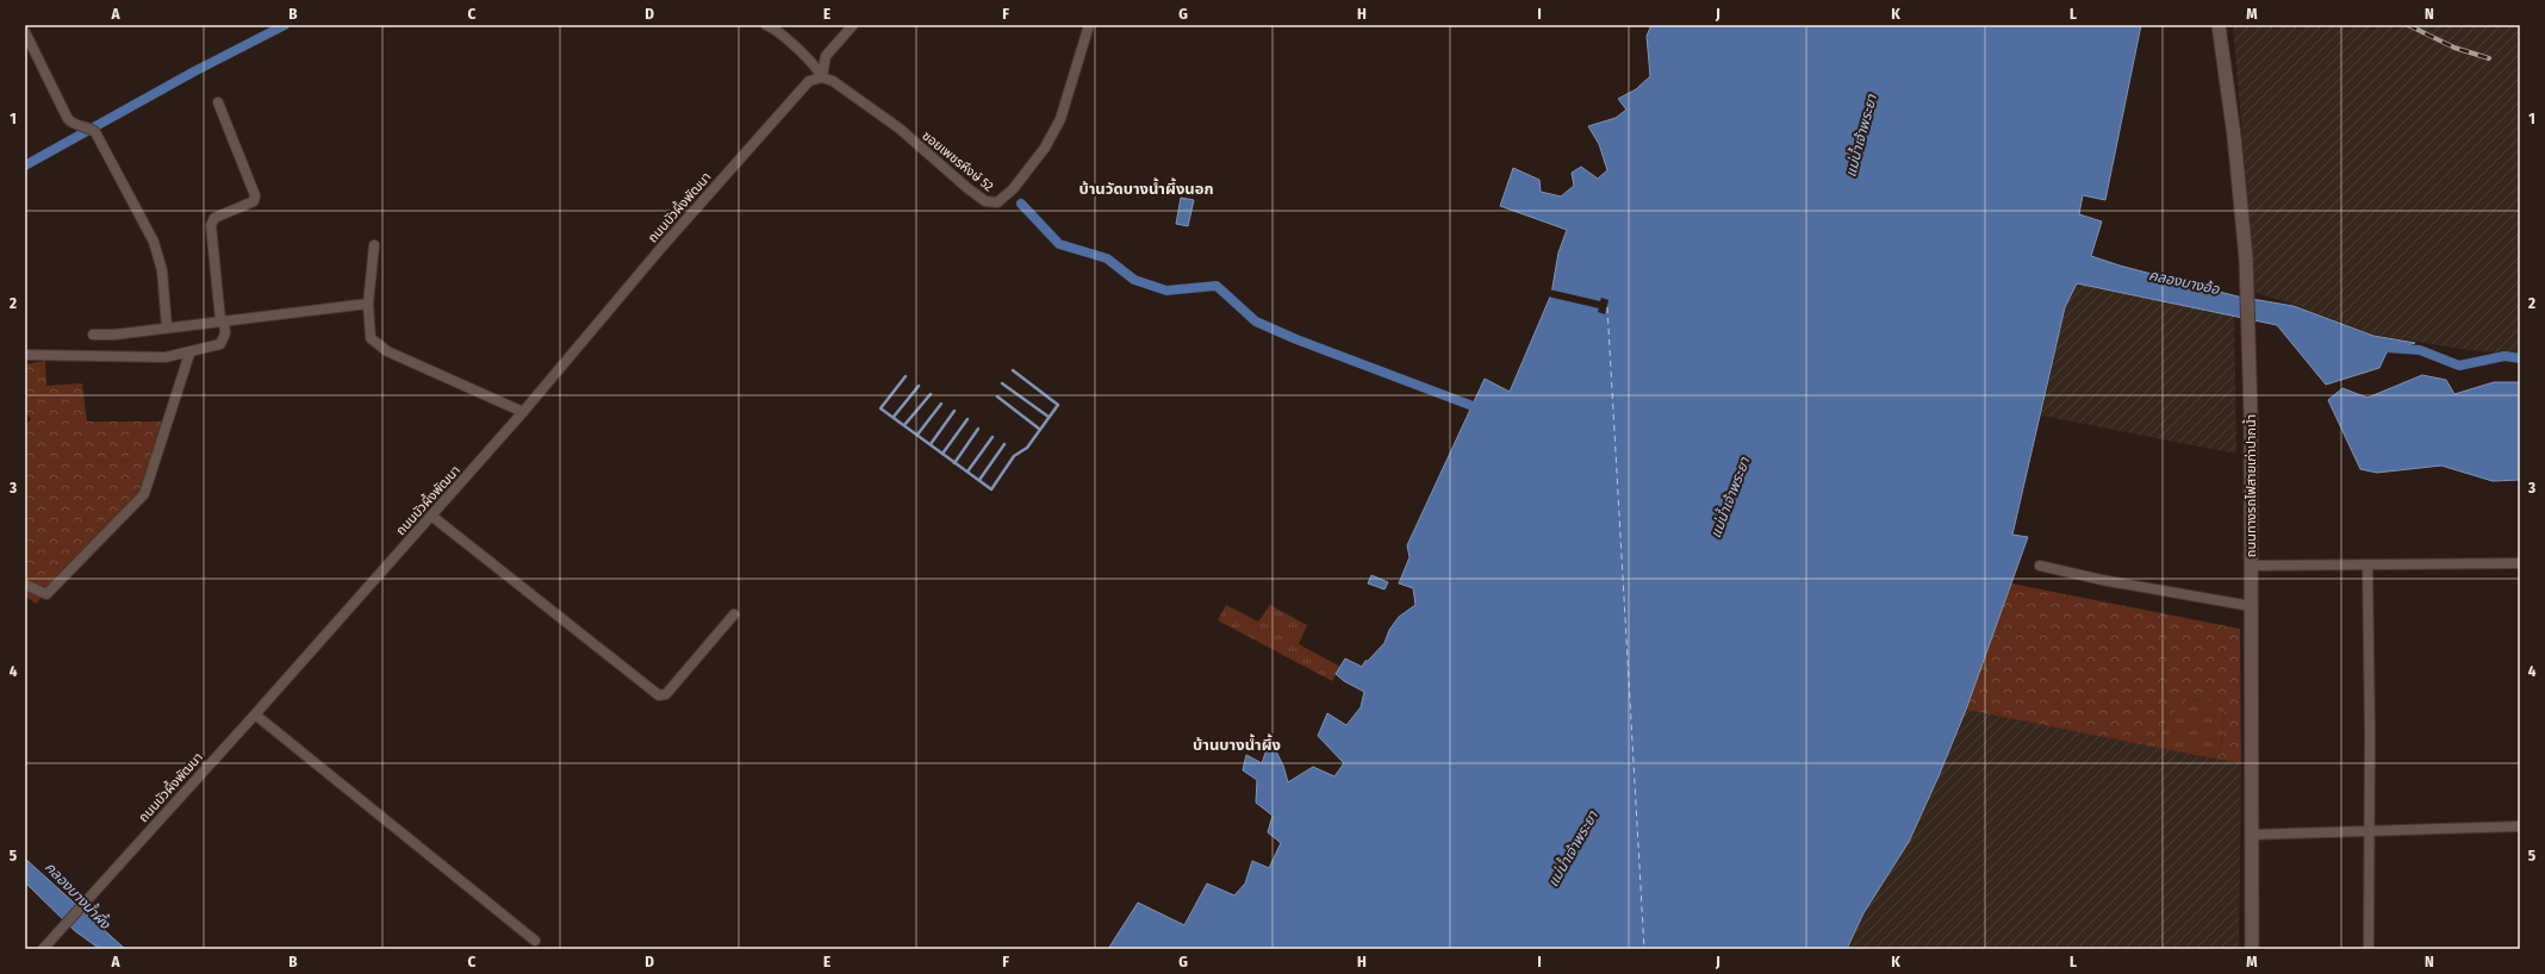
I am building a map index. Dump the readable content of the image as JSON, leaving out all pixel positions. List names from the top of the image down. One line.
{"streets":{"main road":["ถนนทางรถไฟสายเก่าปากน้ำ"],"street":["ซอยเพชรหึงษ์ 52","ถนนบัวผึ้งพัฒนา"]},"crossings":[["ซอยเพชรหึงษ์ 52","ถนนบัวผึ้งพัฒนา"]],"districts":["บ้านวัดบางน้ำผึ้งนอก","บ้านบางน้ำผึ้ง"],"water":["แม่น้ำเจ้าพระยา","คลองบางอ้อ","คลองบางน้ำผึ้ง"],"grid":{"columns":["A","B","C","D","E","F","G","H","I","J","K","L","M","N"],"rows":["1","2","3","4","5"]}}
